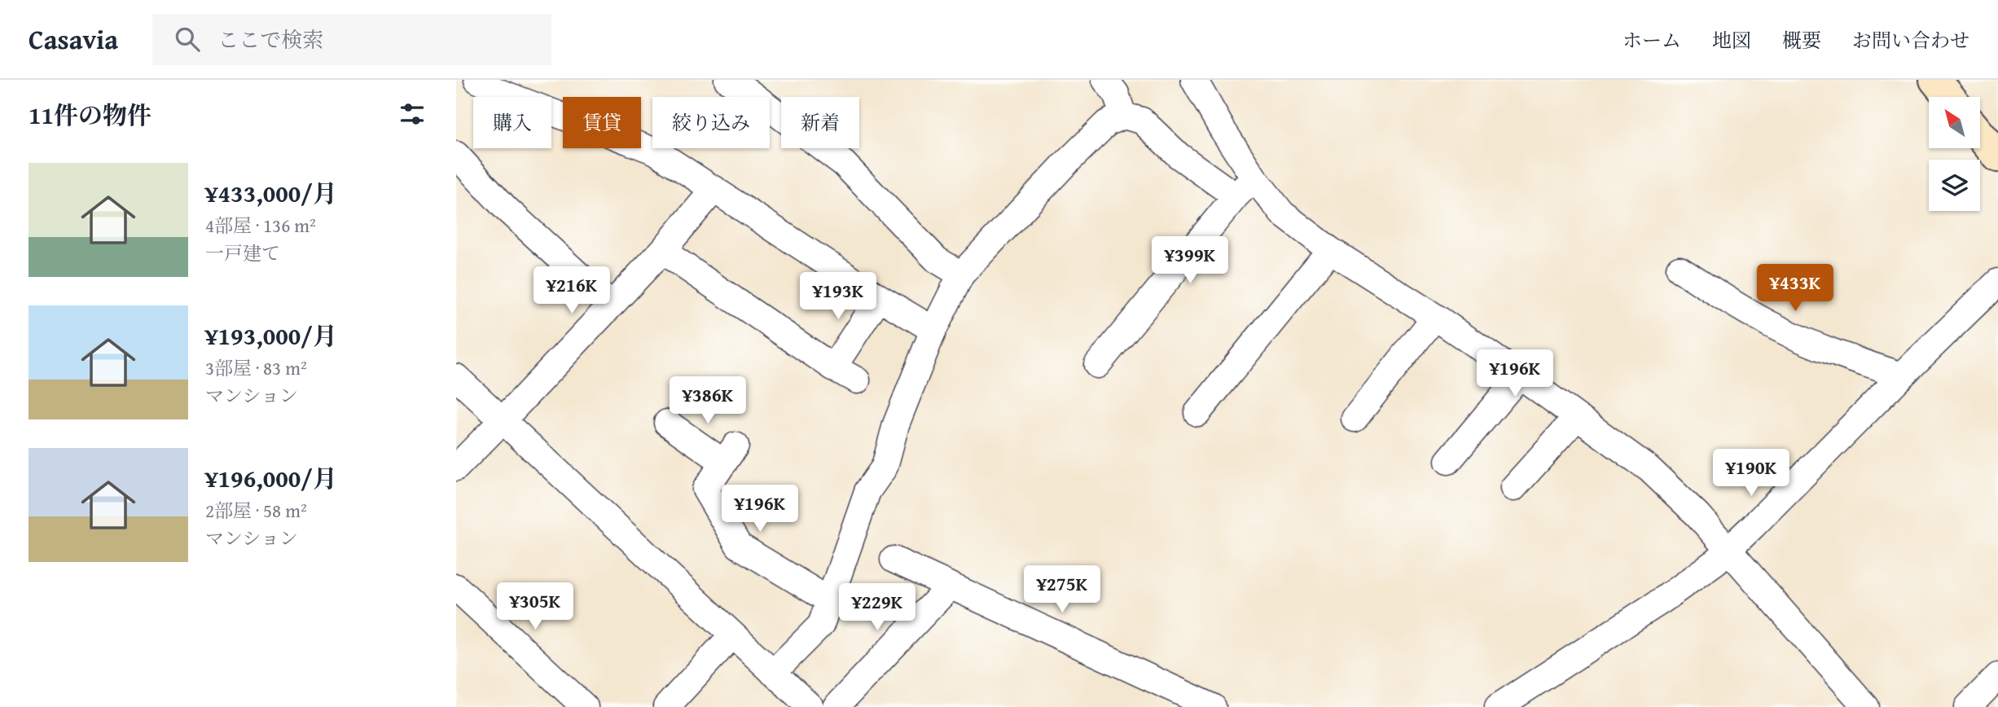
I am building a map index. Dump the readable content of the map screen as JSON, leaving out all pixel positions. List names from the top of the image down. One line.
{"north":"top left","page":{"header":"Casavia","search":"ここで検索","nav":["ホーム","地図","概要","お問い合わせ"],"heading":"11件の物件","chip":["購入","賃貸","絞り込み","新着"],"list":[{"name":"¥433,000/月","note":"4部屋 · 136 m² · 一戸建て"},{"name":"¥193,000/月","note":"3部屋 · 83 m² · マンション"},{"name":"¥196,000/月","note":"2部屋 · 58 m² · マンション"}],"price":["¥399K","¥433K","¥216K","¥193K","¥196K","¥386K","¥190K","¥196K","¥275K","¥305K","¥229K"]}}
